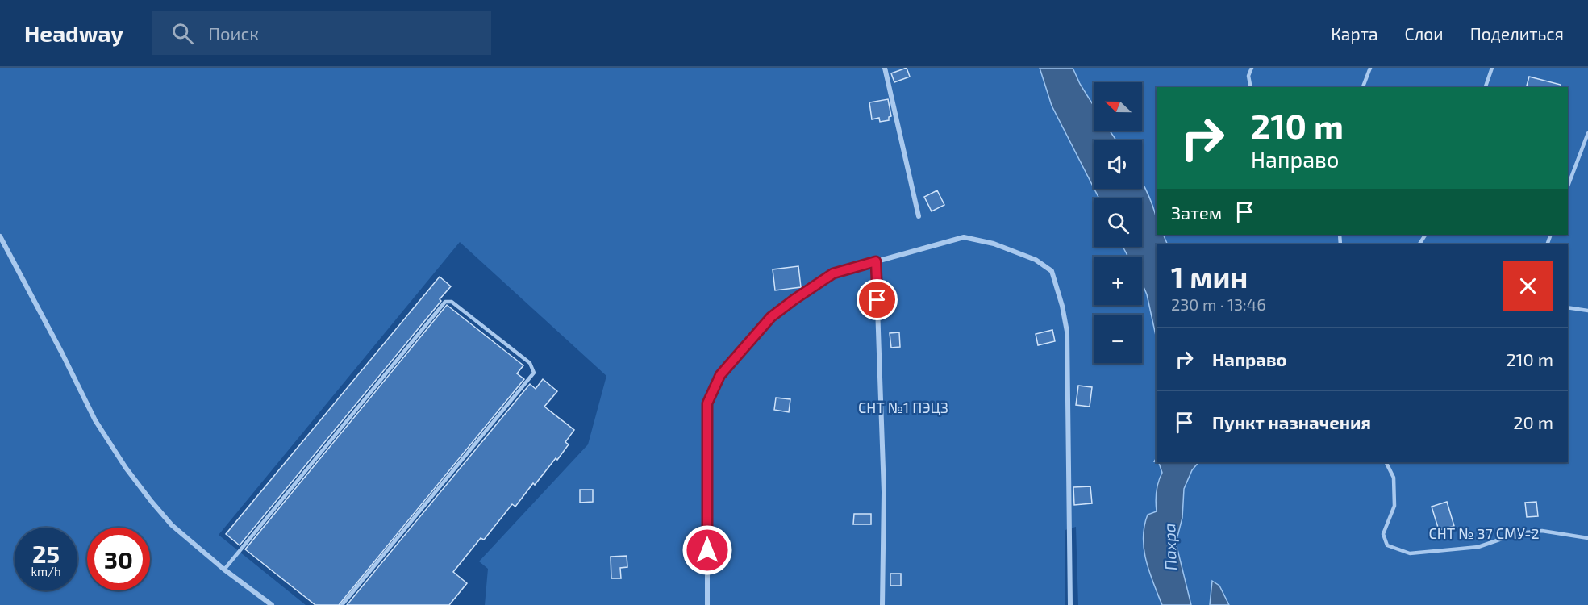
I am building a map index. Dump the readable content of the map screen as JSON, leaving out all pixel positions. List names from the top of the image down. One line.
{"water":["Пахра"],"parks":["СНТ №1 ПЭЦЗ","СНТ № 37 СМУ-2"],"north":"left","page":{"header":"Headway","search":"Поиск","nav":["Карта","Слои","Поделиться"],"map_buttons":["+","−"],"turn":["210 m","Направо"],"then":"Затем","heading":["1 мин","230 m · 13:46"],"list":[{"name":"Направо","value":"210 m"},{"name":"Пункт назначения","value":"20 m"}],"speed":"25 km/h","limit":"30"}}
